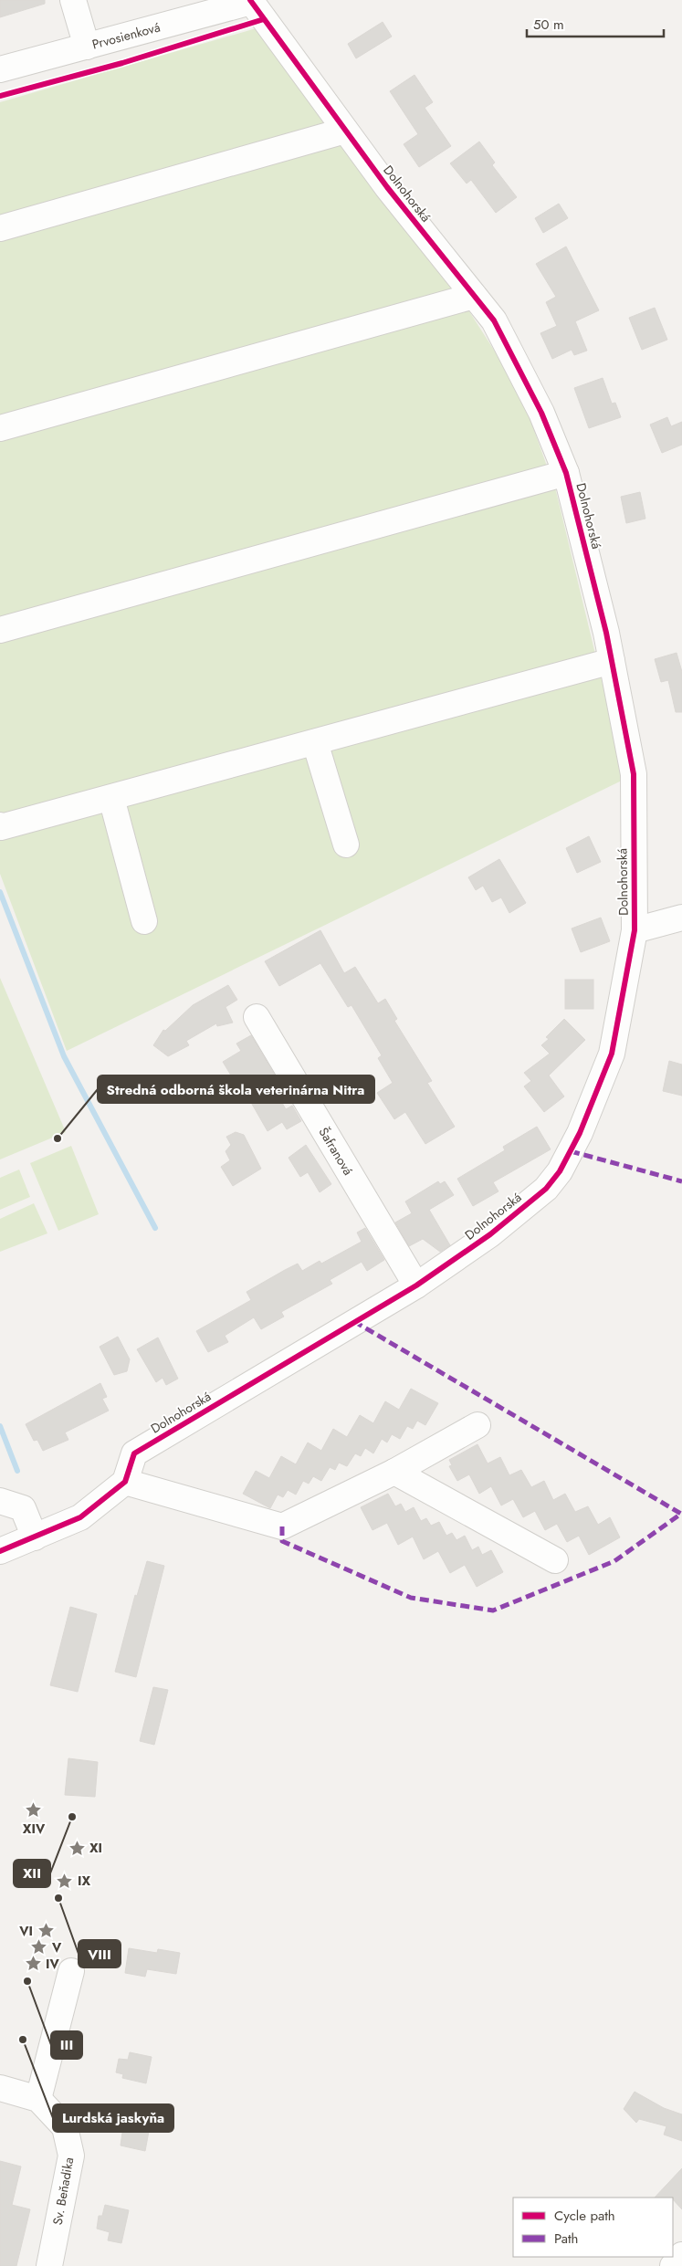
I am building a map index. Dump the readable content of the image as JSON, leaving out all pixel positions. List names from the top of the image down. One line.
{"streets":{"street":["Prvosienková","Dolnohorská","Šafranová","Sv. Beňadika"]},"crossings":[["Prvosienková","Dolnohorská"],["Dolnohorská","Šafranová"]],"places":{"other":["Stredná odborná škola veterinárna Nitra","XII","VIII","III","Lurdská jaskyňa"],"place":["XIV","XI","IX","VI","V","IV"]},"legend":["Cycle path","Path"],"scale_bar":"50 m"}
